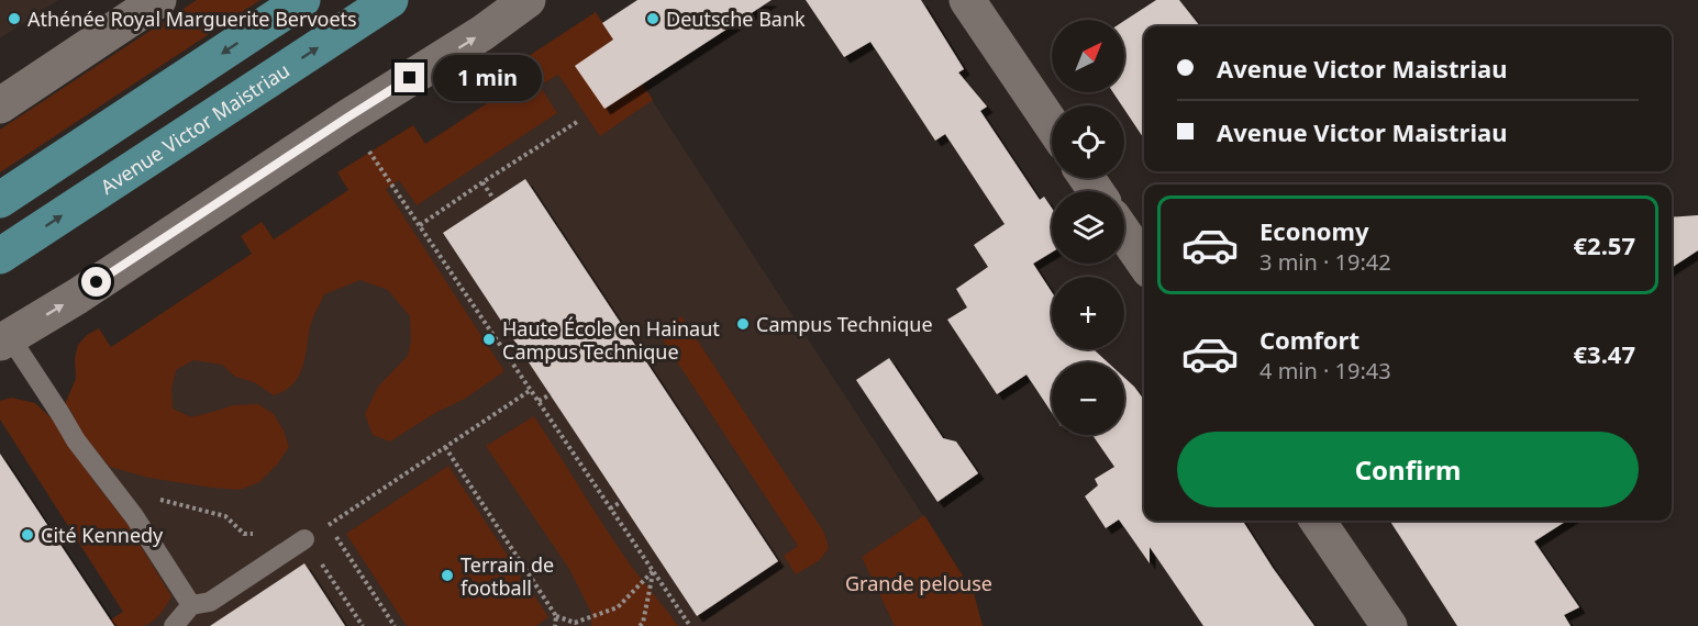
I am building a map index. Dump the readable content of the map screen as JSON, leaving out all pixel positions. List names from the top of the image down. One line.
{"streets":{"main road":["Avenue Victor Maistriau"]},"parks":["Grande pelouse"],"places":["Athénée Royal Marguerite Bervoets","Deutsche Bank","Campus Technique","Haute École en Hainaut Campus Technique","Cité Kennedy","Terrain de football"],"north":"top right","page":{"map_buttons":["+","−"],"banner":["Avenue Victor Maistriau","Avenue Victor Maistriau"],"bubble":"1 min","list":[{"name":"Economy","note":"3 min · 19:42","value":"€2.57"},{"name":"Comfort","note":"4 min · 19:43","value":"€3.47"}],"buttons":"Confirm"}}
